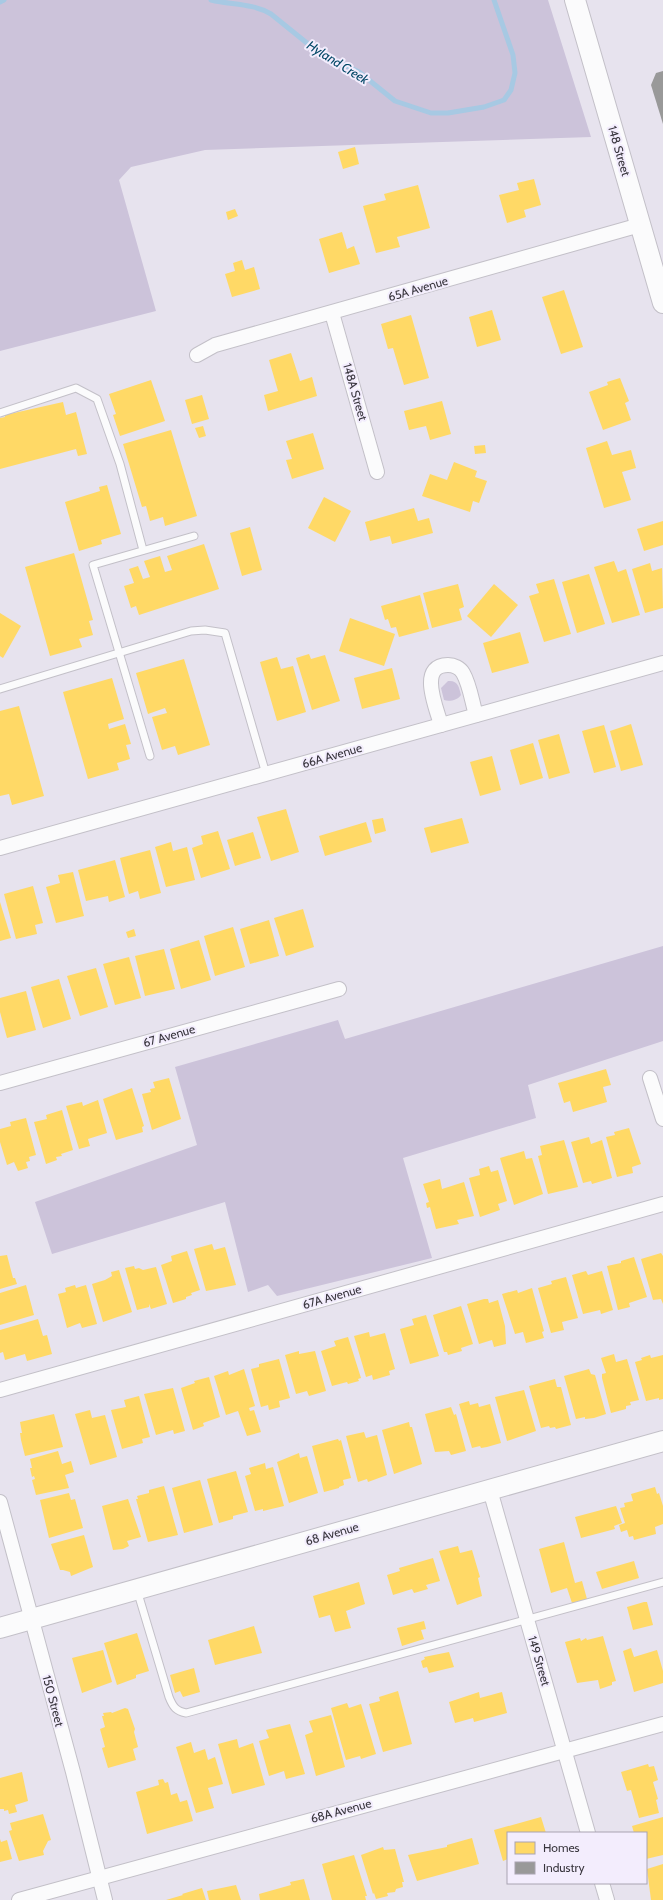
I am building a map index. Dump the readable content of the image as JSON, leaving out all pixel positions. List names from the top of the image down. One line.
{"streets":{"street":["148 Street","65A Avenue","148A Street","66A Avenue","67 Avenue","67A Avenue","68 Avenue","149 Street","150 Street","68A Avenue"]},"crossings":[["148 Street","65A Avenue"],["65A Avenue","148A Street"],["68 Avenue","149 Street"],["68 Avenue","150 Street"],["149 Street","68A Avenue"],["150 Street","68A Avenue"]],"water":["Hyland Creek"],"legend":["Homes","Industry"]}
